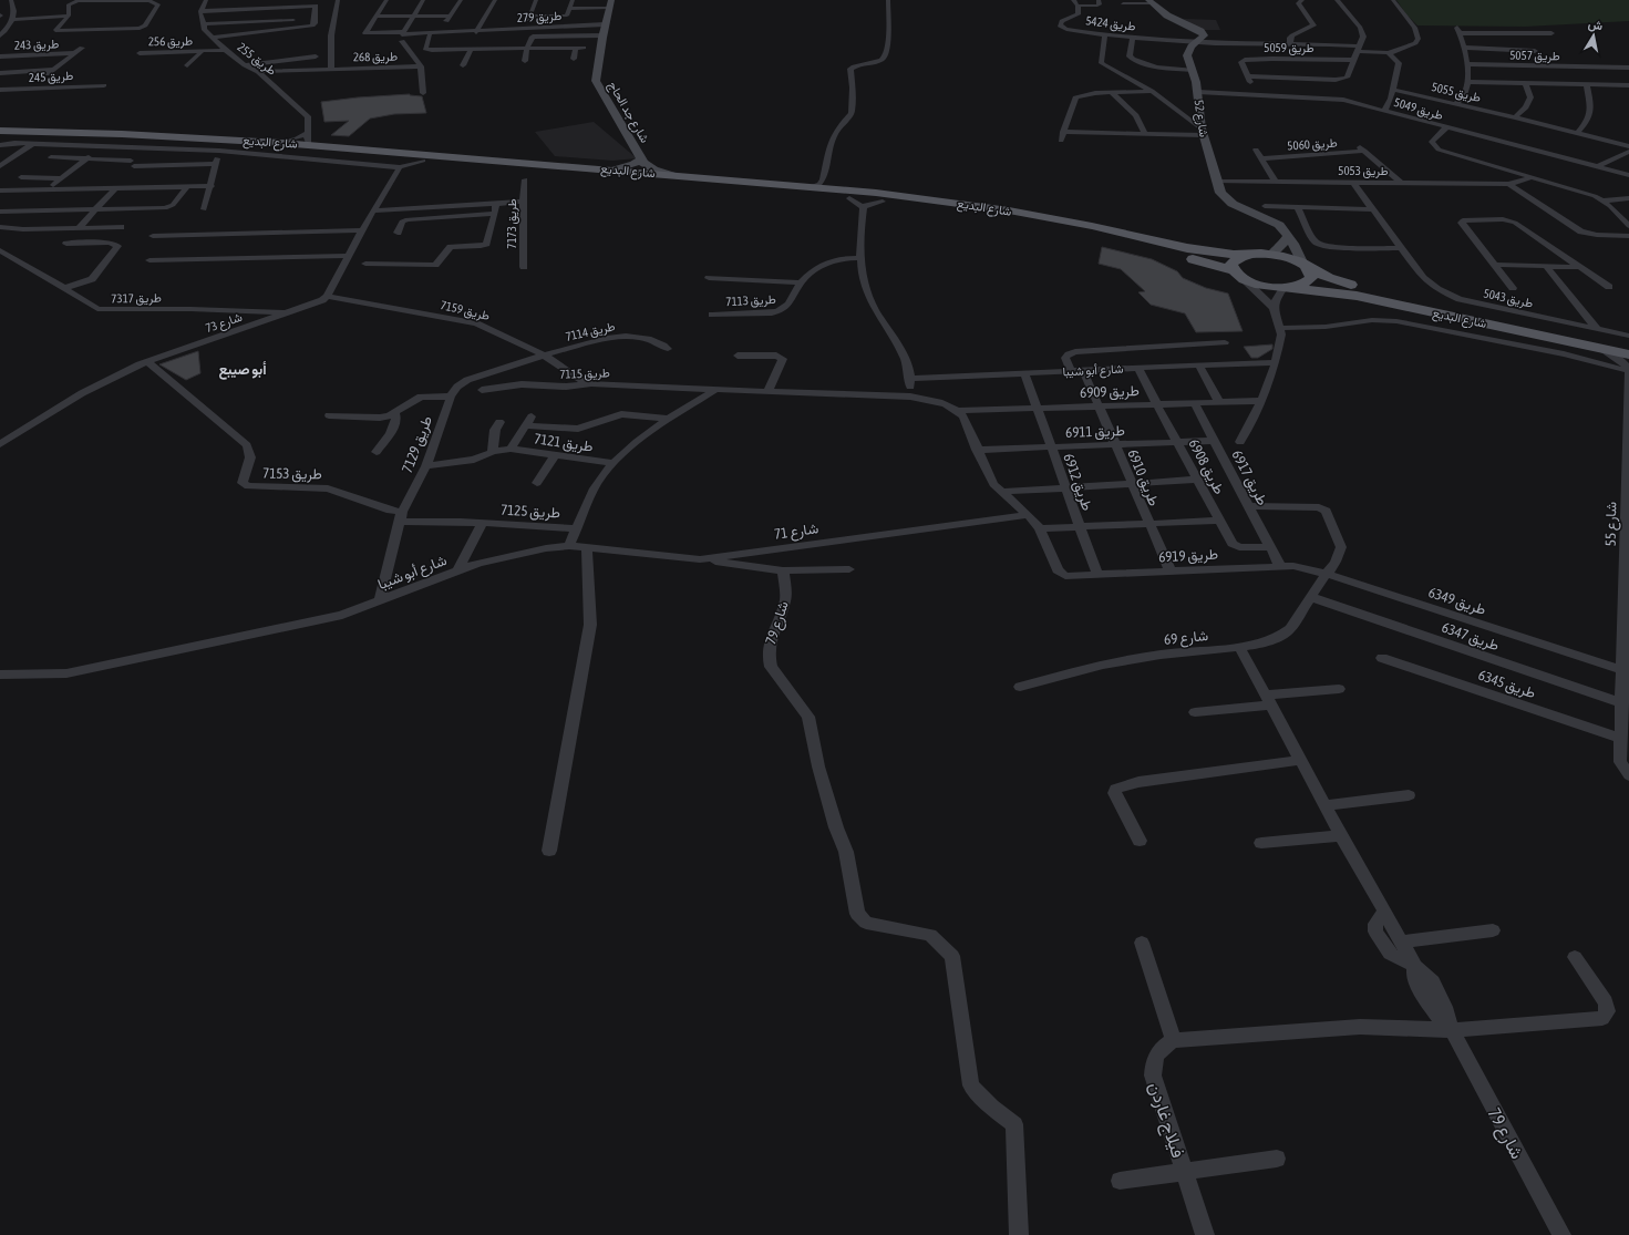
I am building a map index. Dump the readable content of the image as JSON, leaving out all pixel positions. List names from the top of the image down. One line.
{"streets":{"main road":["شارع البديع"],"street":["طريق 279","طريق 5424","طريق 256","طريق 243","طريق 5059","طريق 5057","طريق 268","طريق 255","طريق 245","طريق 5055","طريق 5049","شارع جد الحاج","شارع 52","طريق 5060","طريق 5053","طريق 7173","طريق 7317","طريق 5043","طريق 7113","طريق 7159","شارع 73","طريق 7114","شارع أبو شيبا","طريق 7115","طريق 6909","طريق 6911","طريق 7121","طريق 7129","طريق 6908","طريق 7153","طريق 6910","طريق 6917","طريق 6912","طريق 7125","شارع 55","شارع 71","طريق 6919","طريق 6349","شارع 79","طريق 6347","شارع 69","طريق 6345","فيلاج غاردن"]},"crossings":[["طريق 279","شارع جد الحاج"],["طريق 5424","شارع 52"],["طريق 256","طريق 255"],["طريق 268","طريق 255"],["طريق 255","شارع البديع"],["طريق 5049","شارع 52"],["شارع جد الحاج","شارع البديع"],["شارع 52","شارع البديع"],["شارع 52","طريق 5053"],["طريق 5060","طريق 5053"],["طريق 5053","طريق 5043"],["طريق 7317","شارع 73"],["طريق 7159","شارع 73"],["طريق 7159","طريق 7114"],["طريق 7159","طريق 7115"],["طريق 7159","طريق 7129"],["شارع 73","طريق 7153"],["طريق 7114","طريق 7129"],["شارع أبو شيبا","طريق 7129"],["شارع أبو شيبا","طريق 6908"],["شارع أبو شيبا","طريق 6910"],["شارع أبو شيبا","طريق 6912"],["شارع أبو شيبا","طريق 7125"],["شارع أبو شيبا","شارع 71"],["طريق 6909","طريق 6908"],["طريق 6909","طريق 6910"],["طريق 6909","طريق 6917"],["طريق 6909","طريق 6912"],["طريق 6911","طريق 6908"],["طريق 6911","طريق 6910"],["طريق 6911","طريق 6917"],["طريق 6911","طريق 6912"],["طريق 7121","طريق 7129"],["طريق 7129","طريق 7153"],["طريق 7129","طريق 7125"],["طريق 6908","طريق 6917"],["طريق 7153","طريق 7125"],["طريق 6910","طريق 6919"],["طريق 6917","طريق 6919"],["طريق 6917","طريق 6349"],["طريق 6917","شارع 69"],["طريق 6912","طريق 6919"],["شارع 55","طريق 6349"],["شارع 55","طريق 6347"],["شارع 55","طريق 6345"],["طريق 6919","طريق 6349"],["طريق 6349","شارع 69"],["شارع 79","شارع 69"],["طريق 6347","شارع 69"]],"districts":["أبو صيبع"],"north":"top"}
